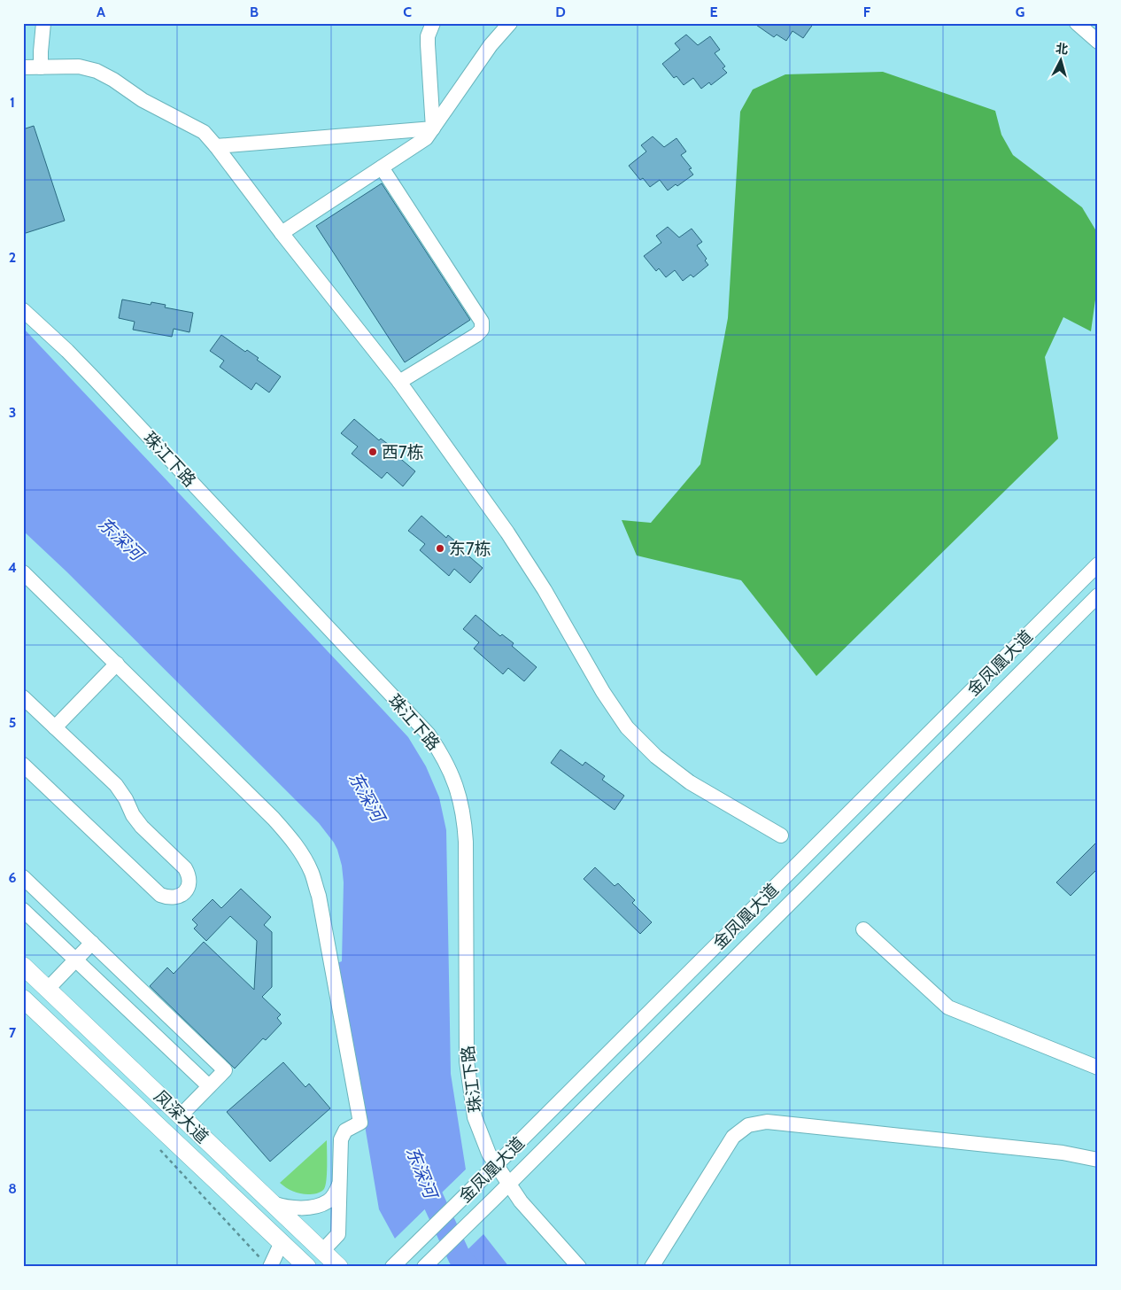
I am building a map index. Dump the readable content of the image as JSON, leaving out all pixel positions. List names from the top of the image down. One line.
{"streets":{"main road":["凤深大道"],"street":["珠江下路","金凤凰大道"]},"crossings":[["珠江下路","金凤凰大道"]],"water":["东深河"],"places":["西7栋","东7栋"],"north":"top","grid":{"columns":["A","B","C","D","E","F","G"],"rows":["1","2","3","4","5","6","7","8"]}}
